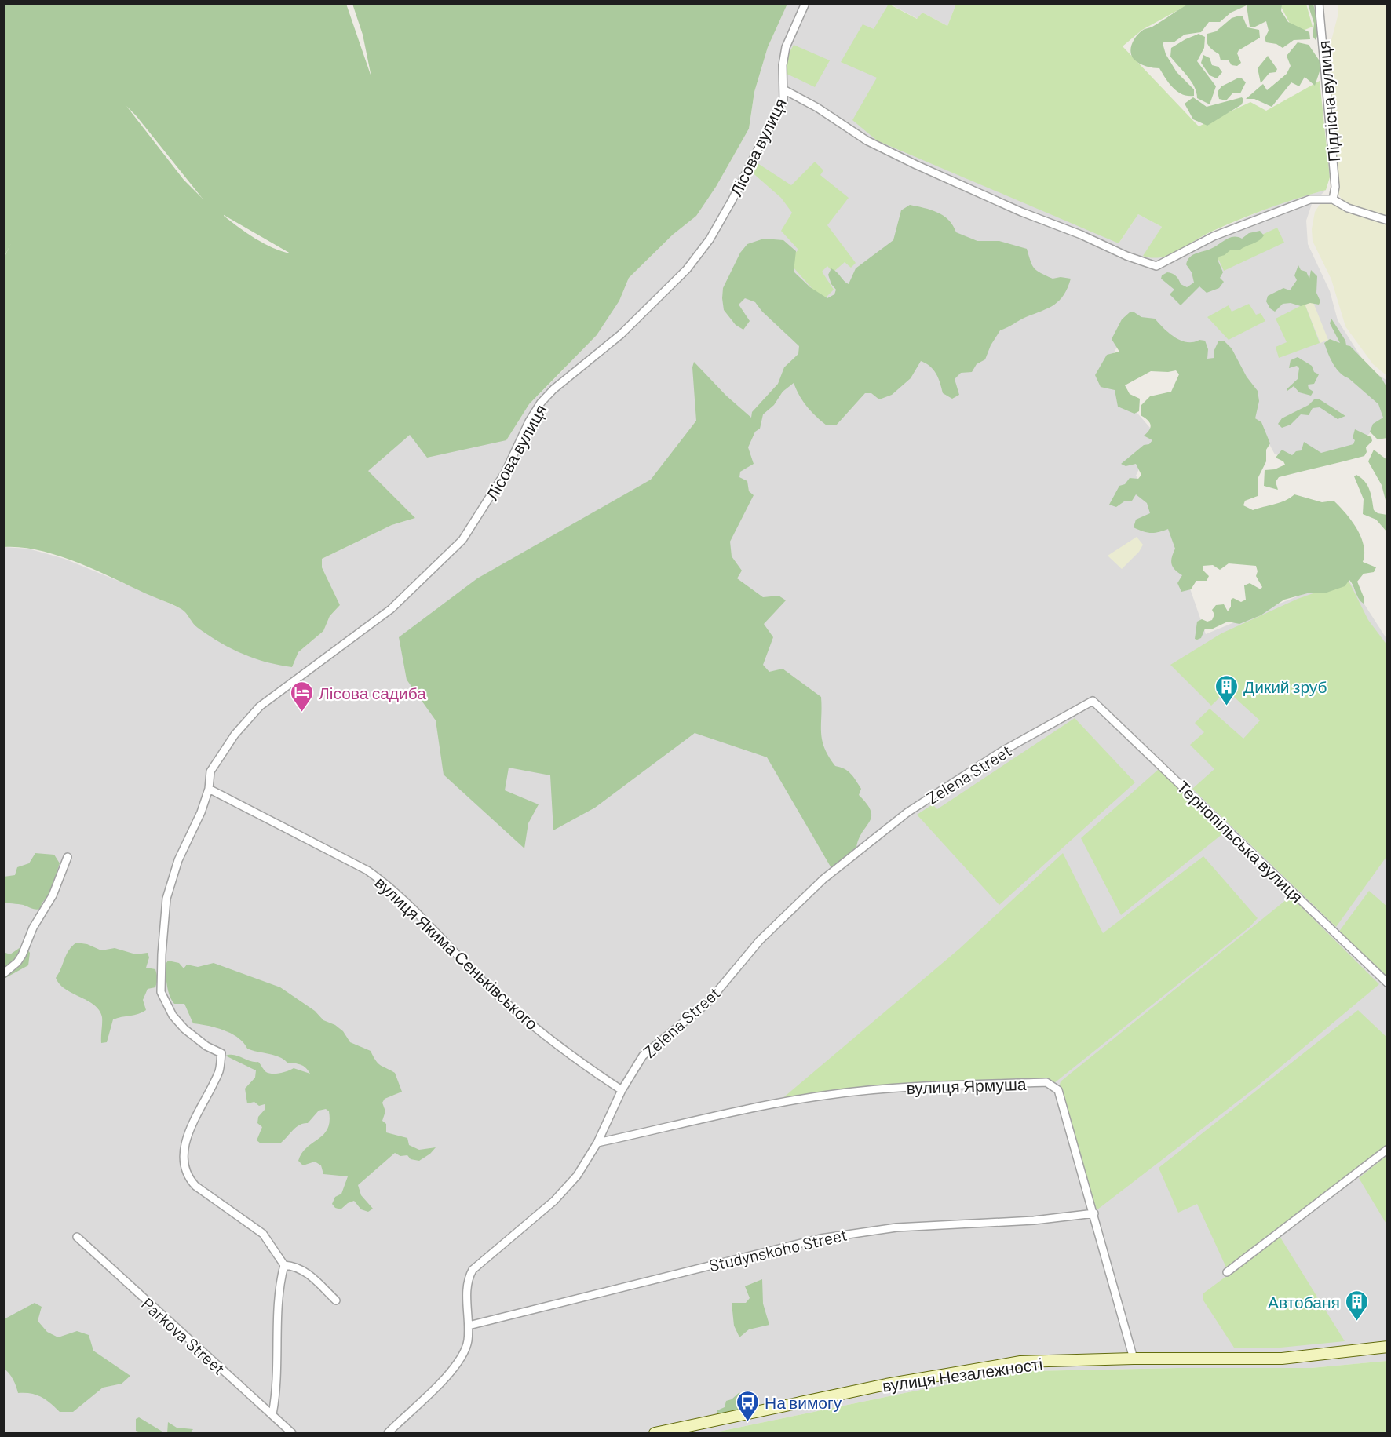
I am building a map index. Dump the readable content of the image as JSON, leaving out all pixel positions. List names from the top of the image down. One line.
{"streets":{"street":["Підлісна вулиця","Лісова вулиця","Zelena Street","Тернопільська вулиця","вулиця Якима Сеньківського","вулиця Ярмуша","Studynskoho Street","Parkova Street","вулиця Незалежності"]},"crossings":[["Лісова вулиця","вулиця Якима Сеньківського"],["Zelena Street","Тернопільська вулиця"],["Zelena Street","вулиця Якима Сеньківського"],["Zelena Street","вулиця Ярмуша"],["Zelena Street","Studynskoho Street"],["вулиця Ярмуша","Studynskoho Street"],["вулиця Ярмуша","вулиця Незалежності"]],"places":{"building":["Дикий зруб","Автобаня"],"hotel":["Лісова садиба"],"bus stop":["На вимогу"]}}
